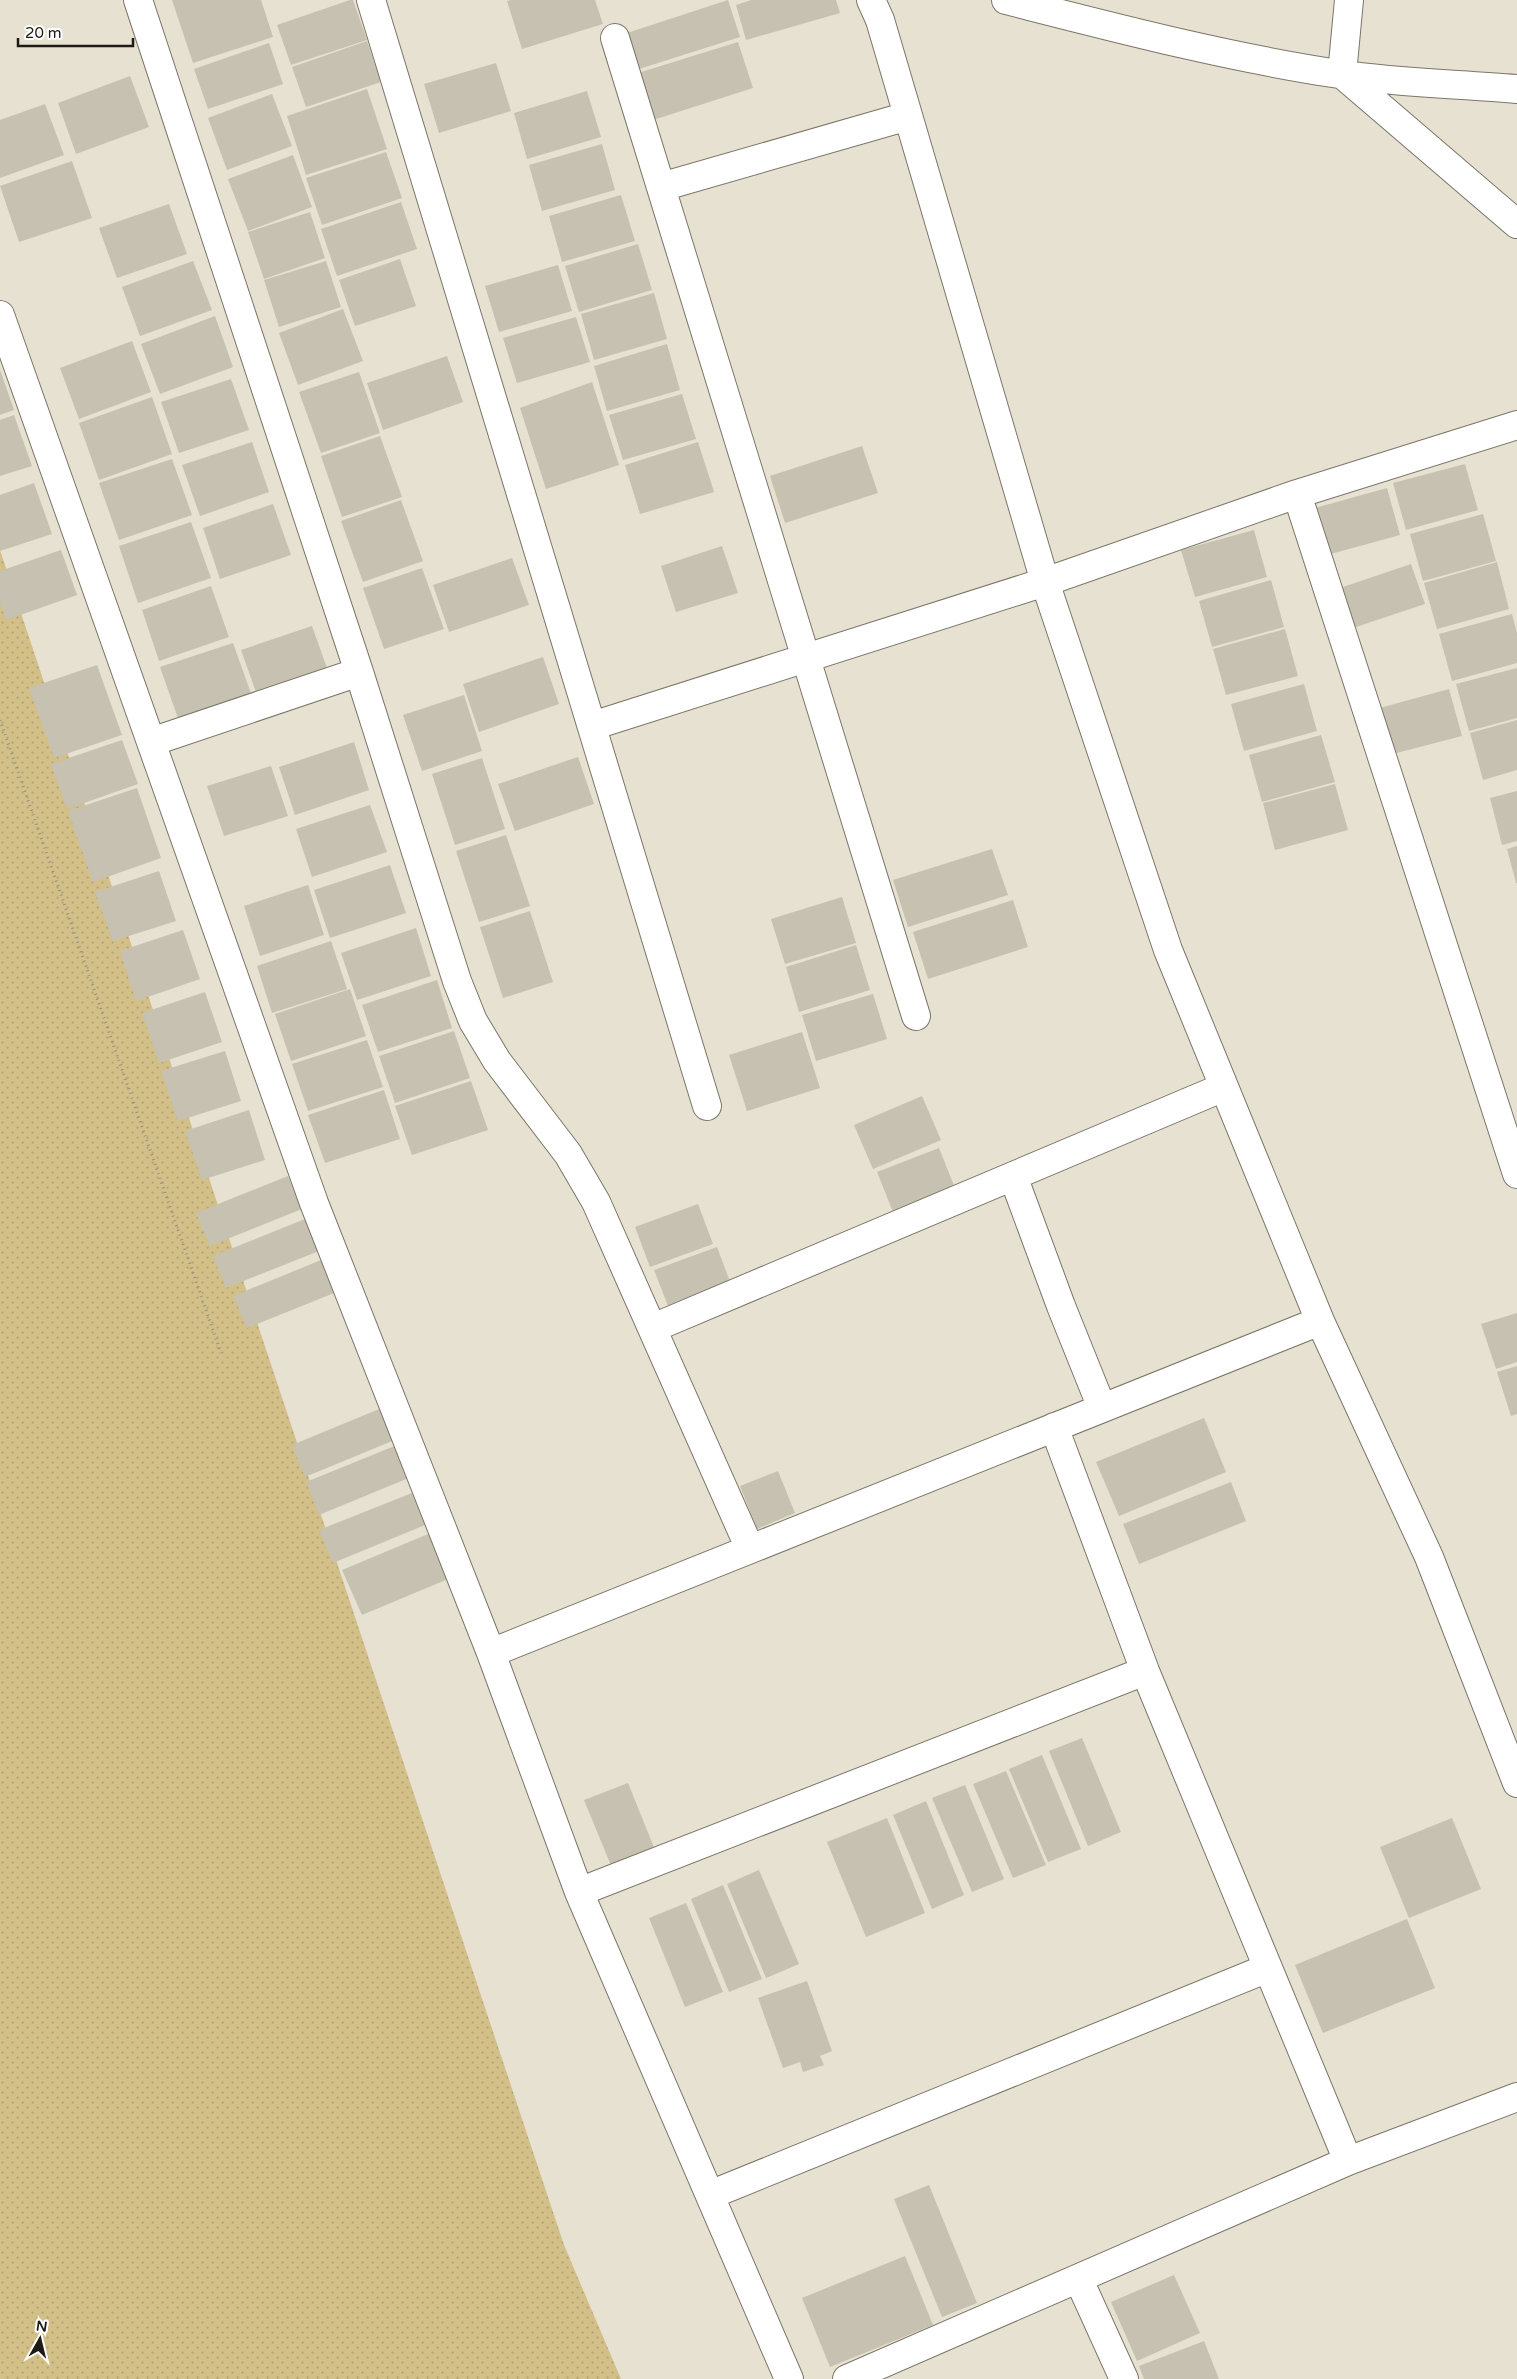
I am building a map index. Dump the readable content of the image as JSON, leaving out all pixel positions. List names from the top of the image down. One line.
{"scale_bar":"20 m","north":"top"}
